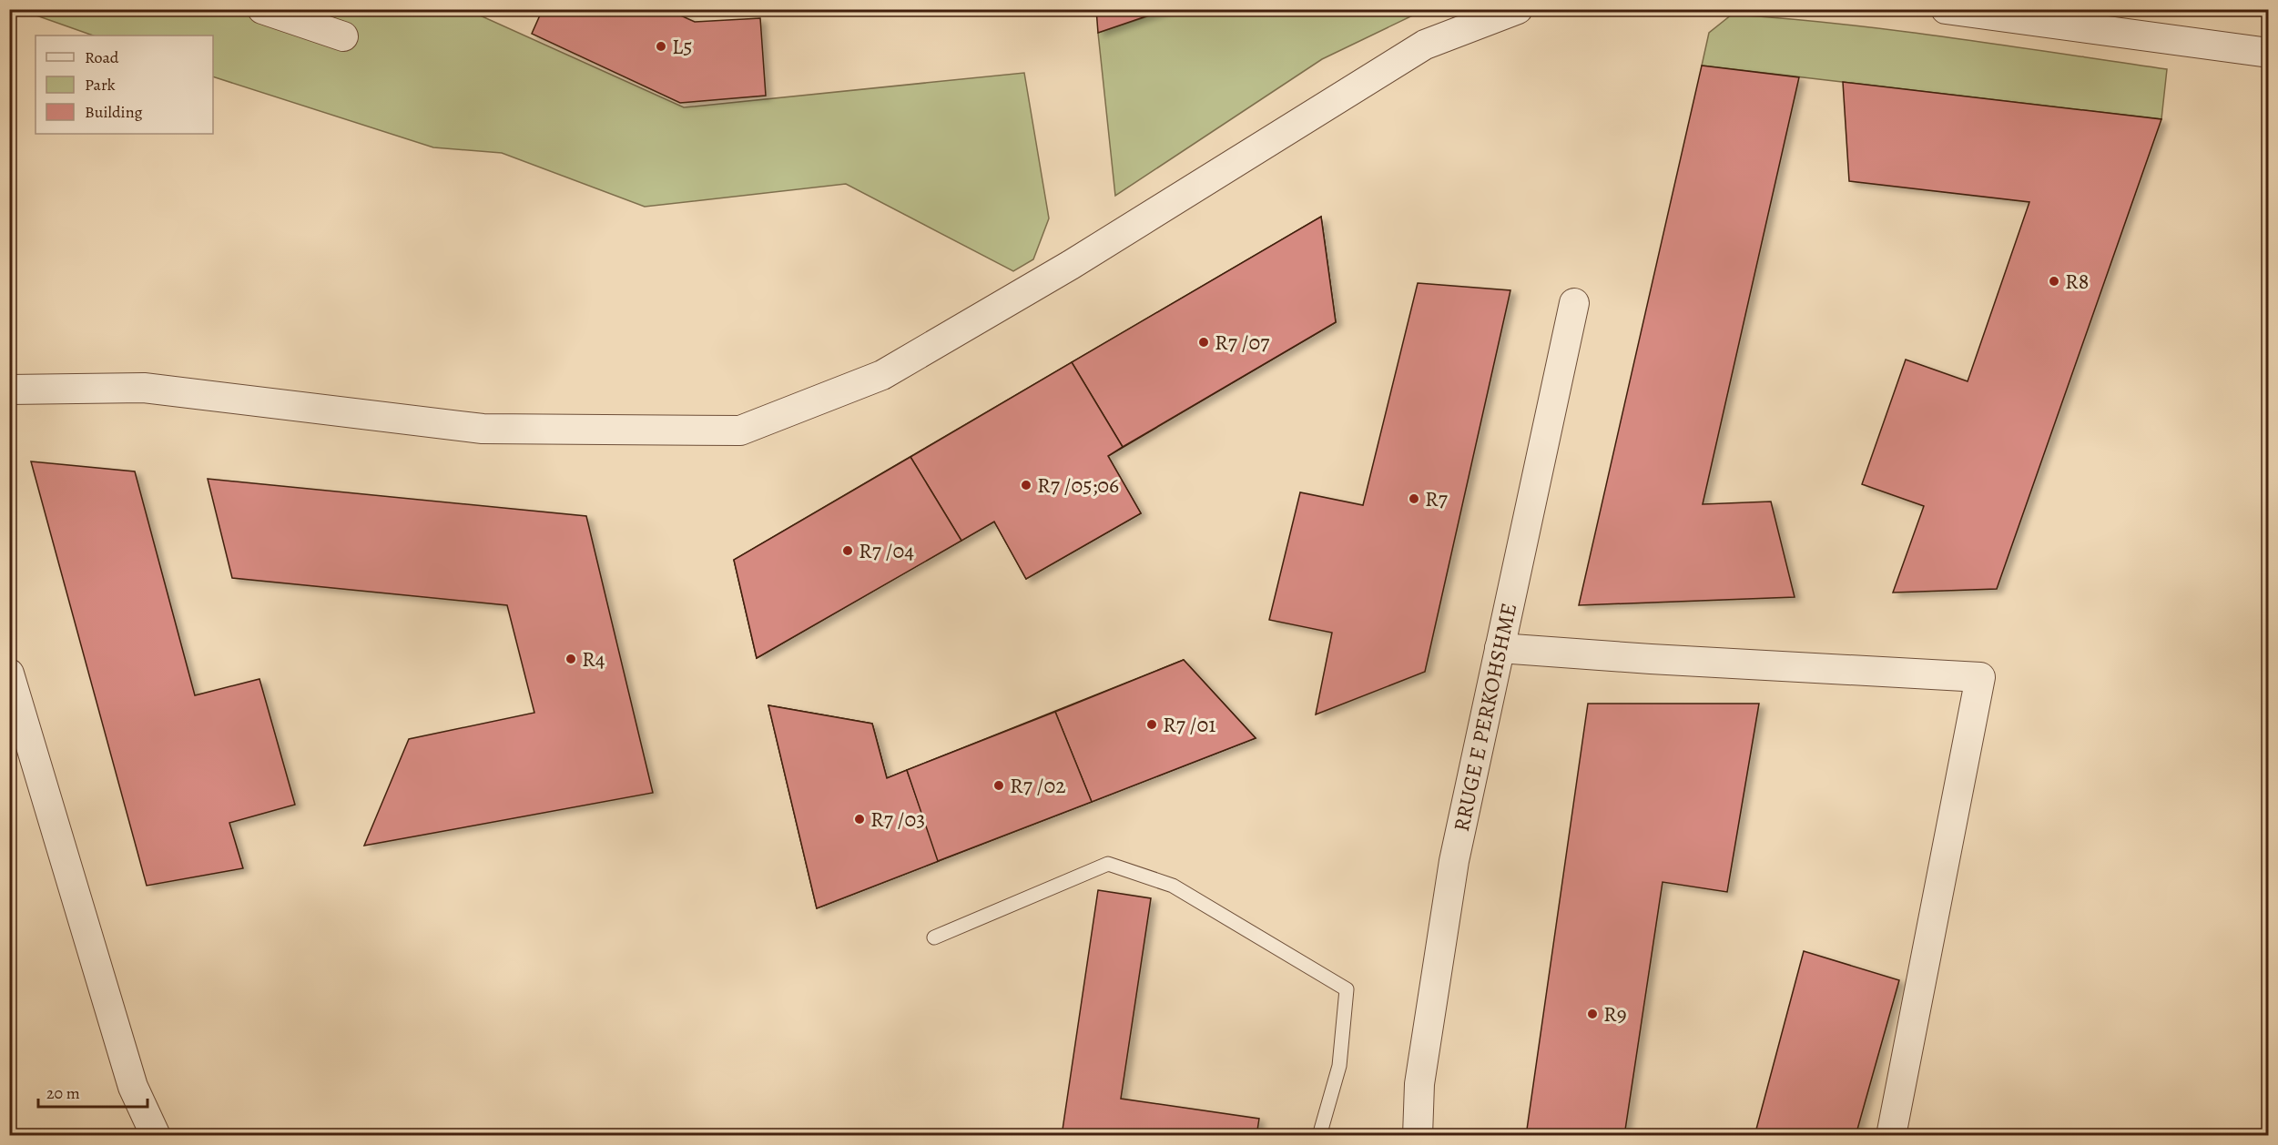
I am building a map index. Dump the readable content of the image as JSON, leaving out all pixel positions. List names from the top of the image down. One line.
{"streets":{"street":["RRUGE E PERKOHSHME"]},"places":["L5","R8","R7 /07","R7 /05;06","R7","R7 /04","R4","R7 /01","R7 /02","R7 /03","R9"],"legend":["Road","Park","Building"],"scale_bar":"20 m"}
